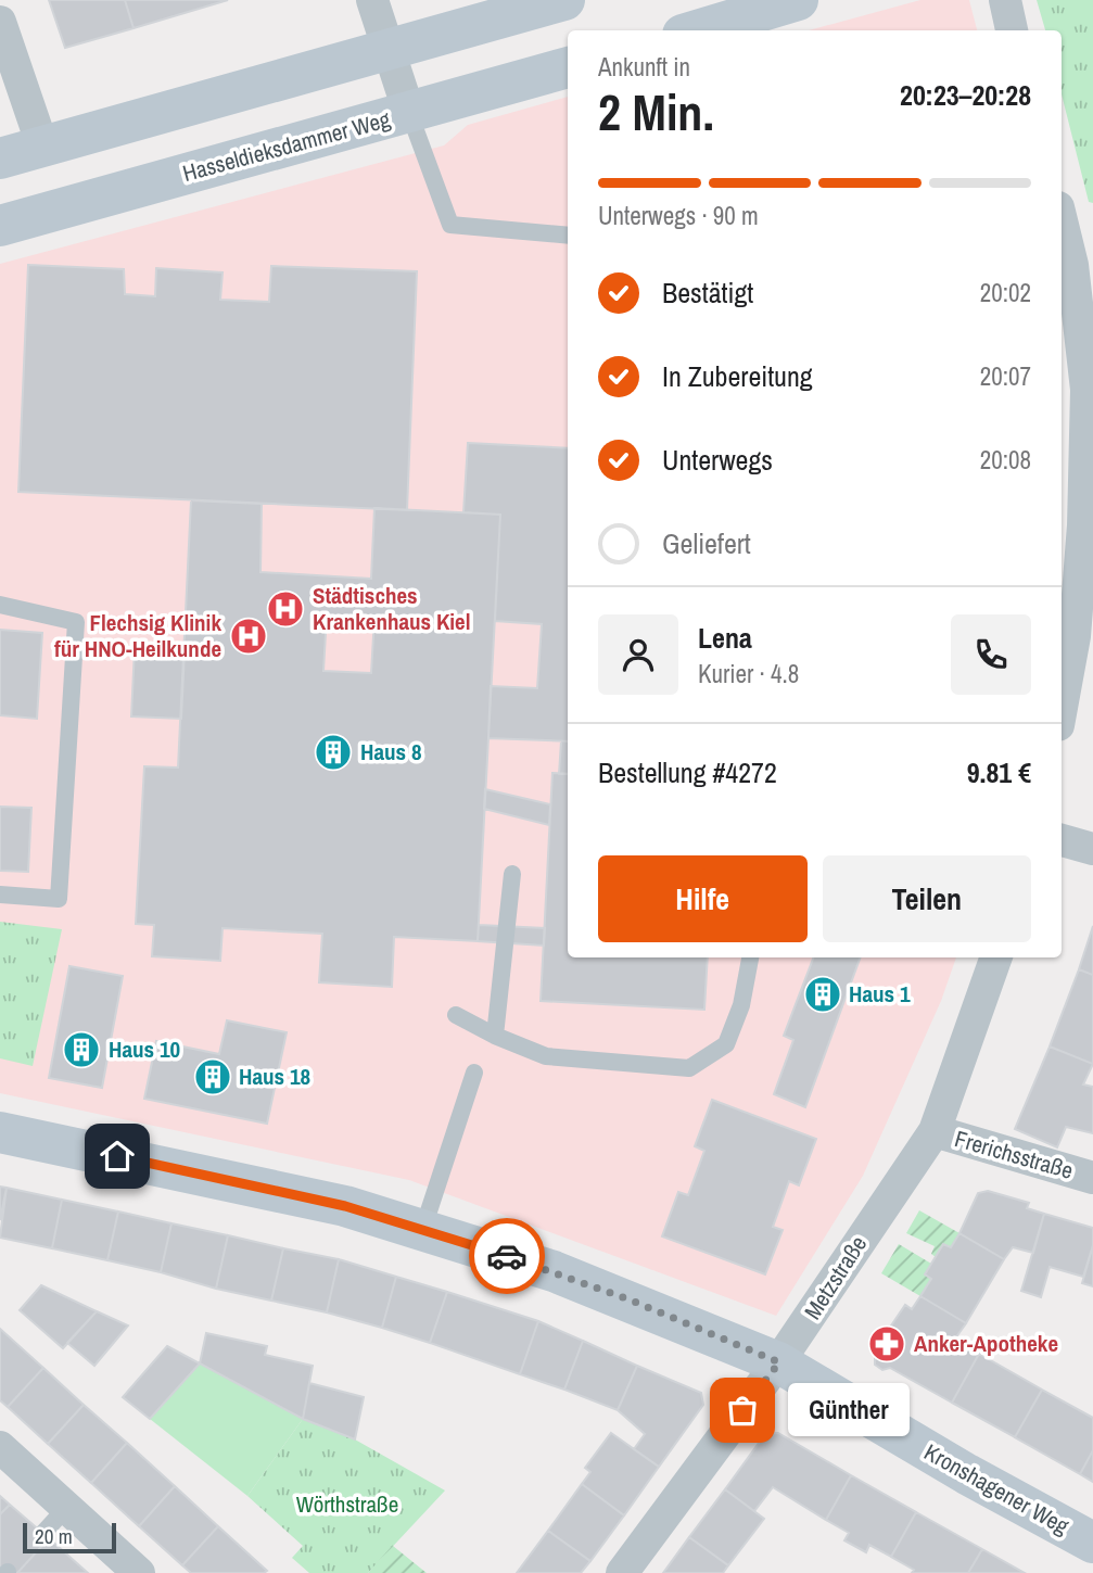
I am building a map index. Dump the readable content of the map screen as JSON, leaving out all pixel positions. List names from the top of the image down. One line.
{"streets":{"street":["Hasseldieksdammer Weg","Frerichsstraße","Metzstraße","Kronshagener Weg"]},"crossings":[["Frerichsstraße","Metzstraße"],["Metzstraße","Kronshagener Weg"]],"parks":["Wörthstraße"],"places":{"hospital":["Städtisches Krankenhaus Kiel","Flechsig Klinik für HNO-Heilkunde"],"building":["Haus 8","Haus 1","Haus 10","Haus 18"],"pharmacy":["Anker-Apotheke"],"other":["Günther"]},"scale_bar":"20 m","page":{"heading":["2 Min.","Ankunft in","20:23–20:28"],"panel":["Lena","Kurier · 4.8","Bestellung #4272","9.81 €"],"bar":"Unterwegs · 90 m","list":[["Bestätigt","20:02"],["In Zubereitung","20:07"],["Unterwegs","20:08"],"Geliefert"],"buttons":["Hilfe","Teilen"],"bubble":"Günther","scale":"20 m"}}
